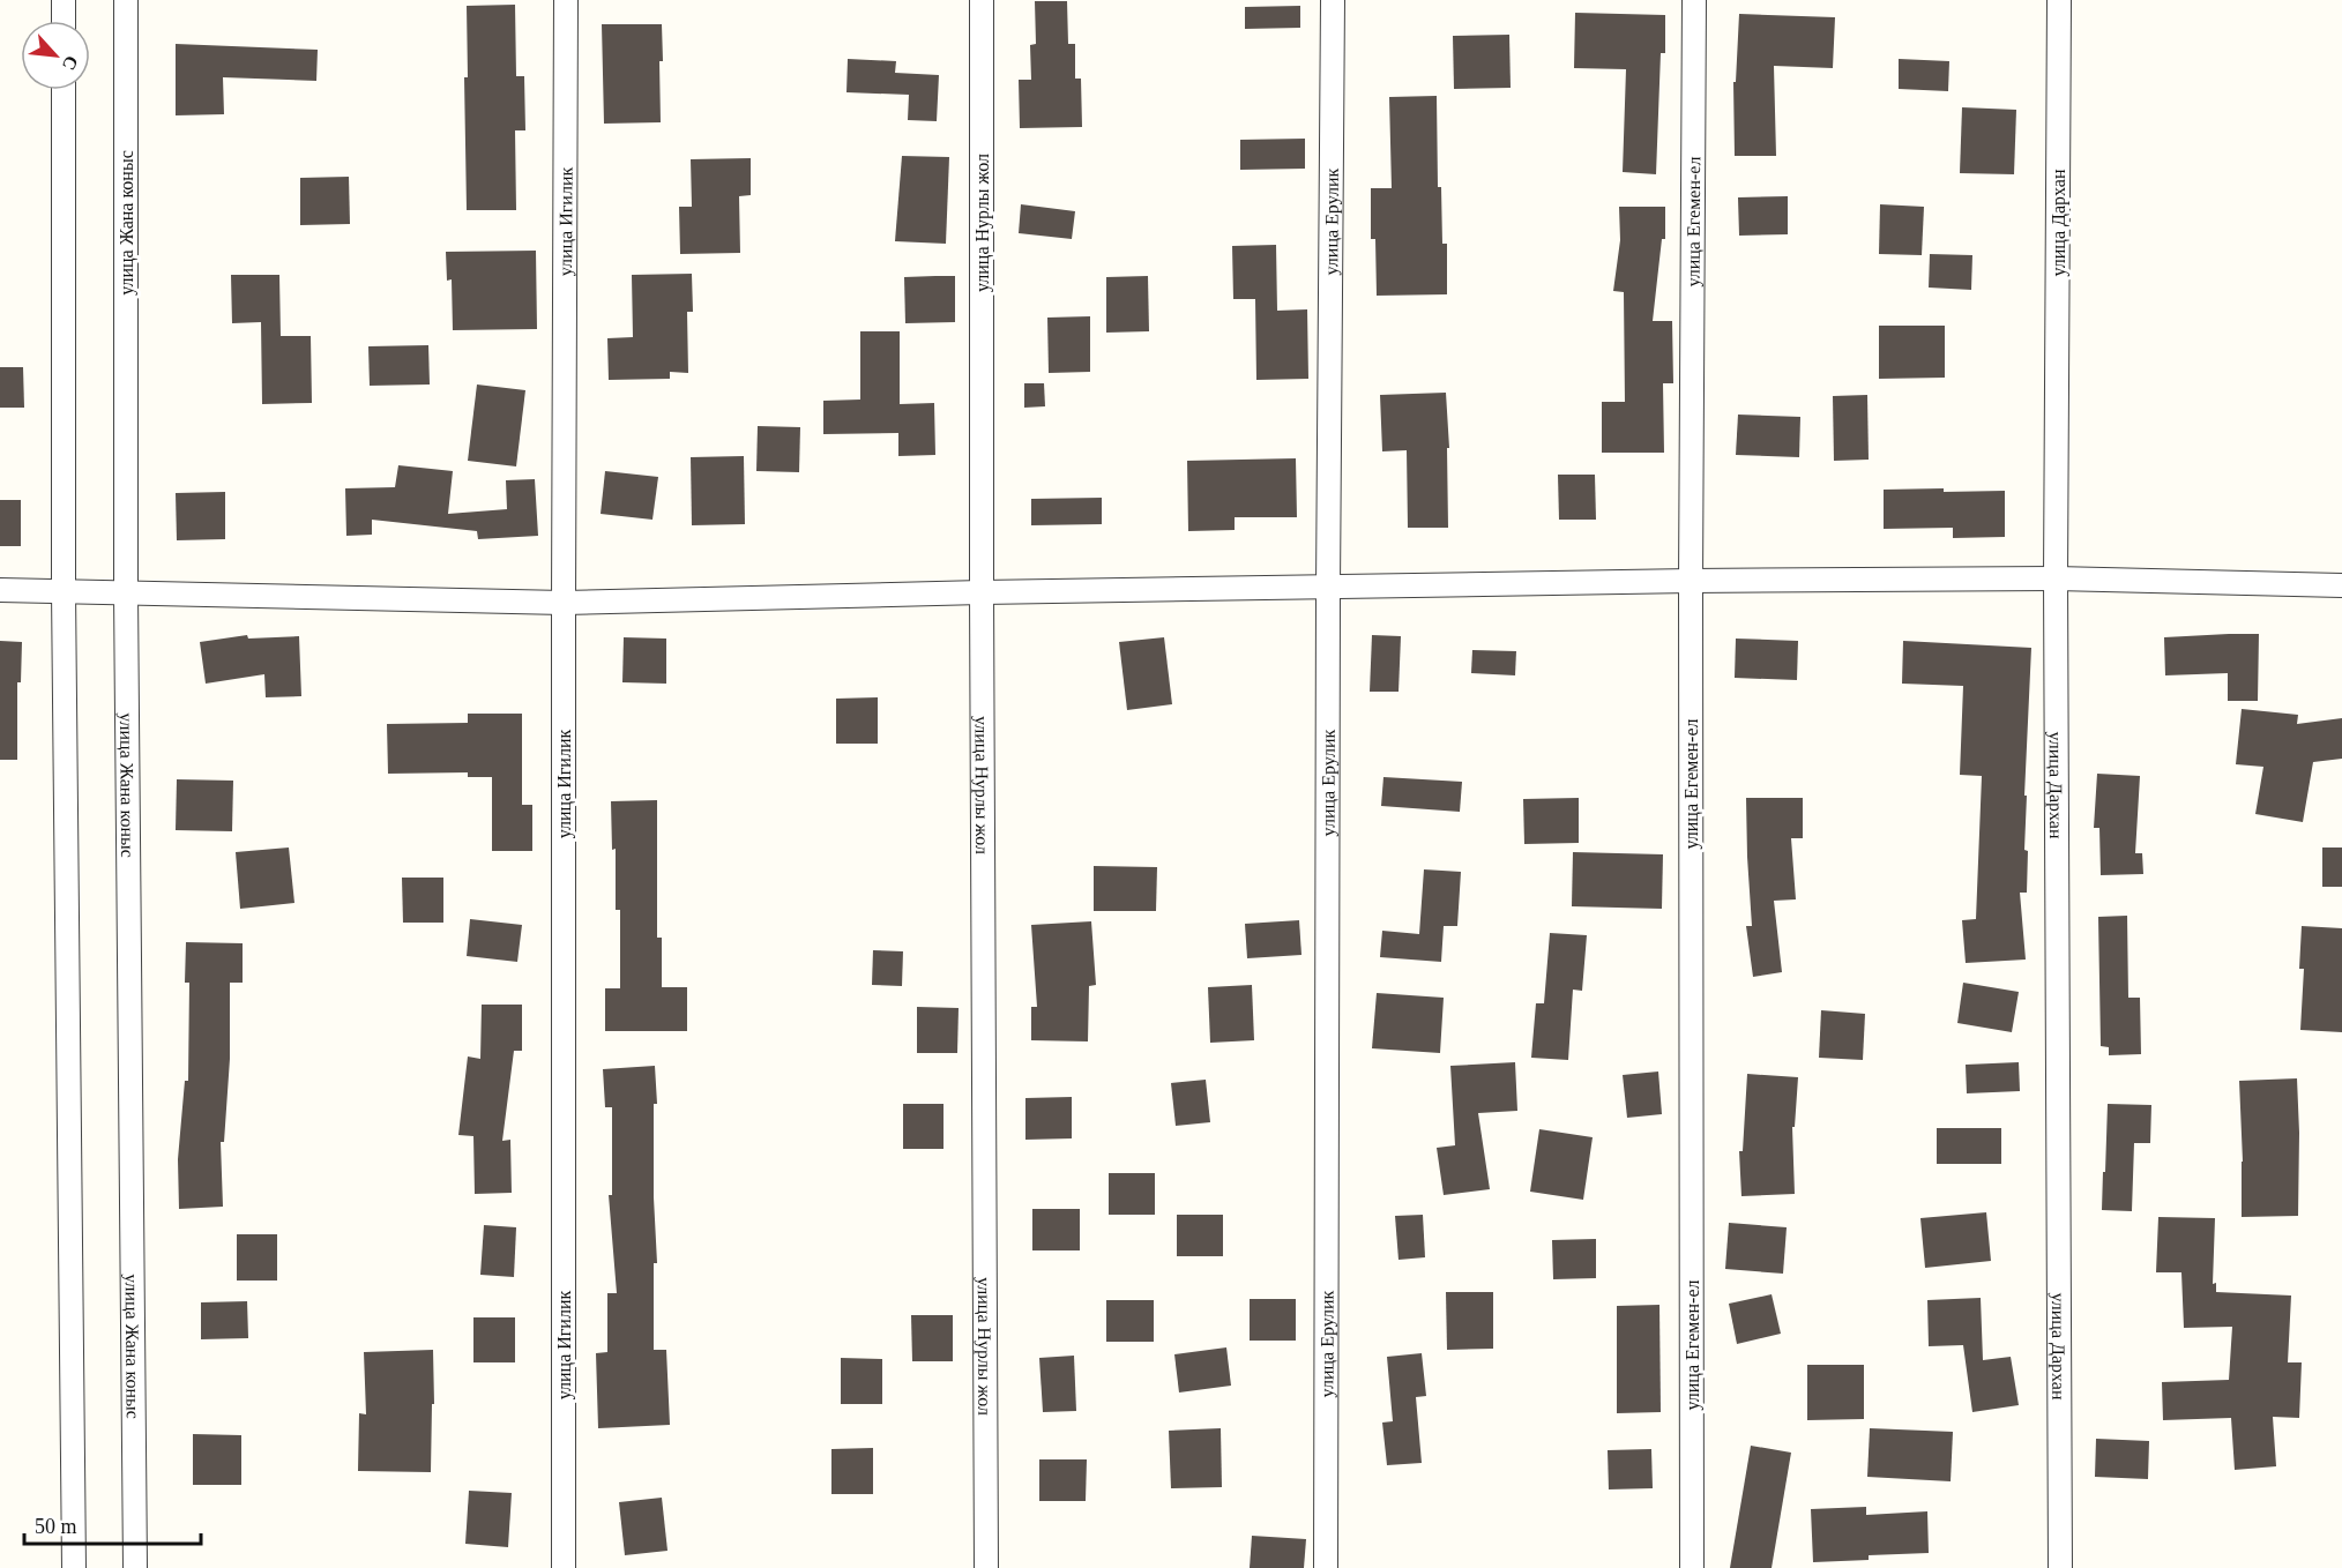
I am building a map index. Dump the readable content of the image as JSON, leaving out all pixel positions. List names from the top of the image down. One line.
{"streets":{"street":["улица Жана коныс","улица Игилик","улица Нурлы жол","улица Ерулик","улица Егемен-ел","улица Дархан"]},"scale_bar":"50 m","north":"bottom right"}
